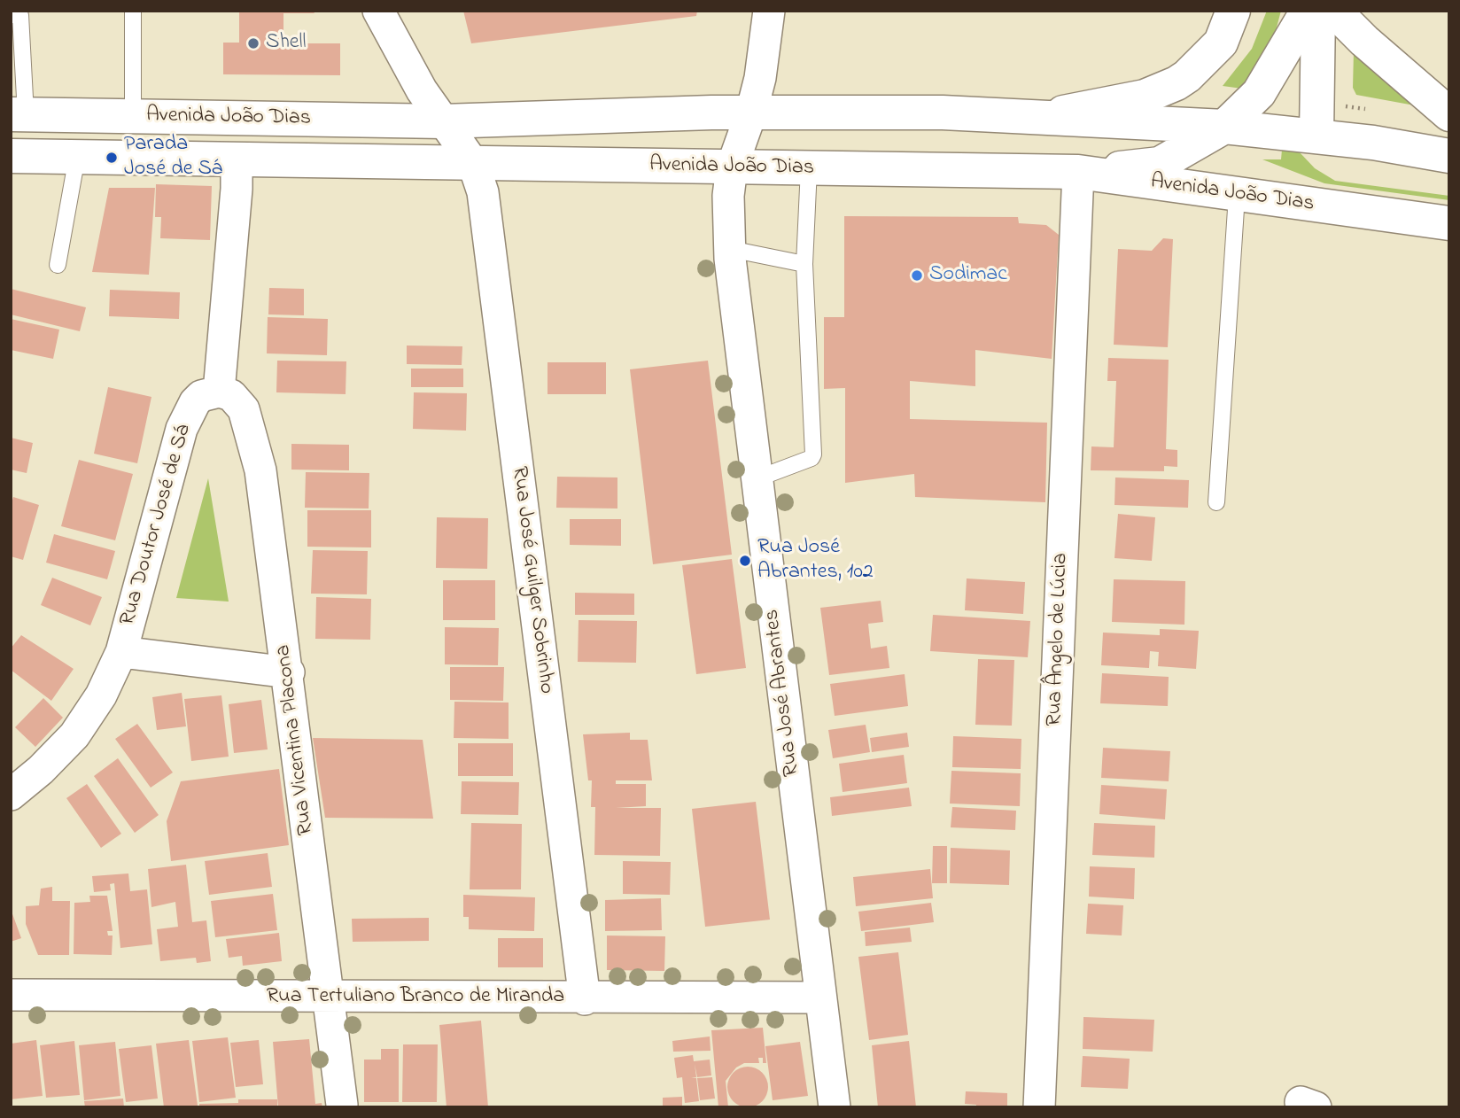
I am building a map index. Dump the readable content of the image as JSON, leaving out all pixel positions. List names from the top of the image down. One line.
{"streets":{"main road":["Avenida João Dias"],"street":["Rua Doutor José de Sá","Rua José Guilger Sobrinho","Rua Ângelo de Lúcia","Rua José Abrantes","Rua Vicentina Placona","Rua Tertuliano Branco de Miranda"]},"crossings":[["Avenida João Dias","Rua José Guilger Sobrinho"],["Avenida João Dias","Rua Ângelo de Lúcia"],["Avenida João Dias","Rua José Abrantes"],["Rua Doutor José de Sá","Rua Vicentina Placona"],["Rua José Guilger Sobrinho","Rua Tertuliano Branco de Miranda"],["Rua José Abrantes","Rua Tertuliano Branco de Miranda"],["Rua Vicentina Placona","Rua Tertuliano Branco de Miranda"]],"places":["Shell","Parada José de Sá","Sodimac","Rua José Abrantes, 102"]}
